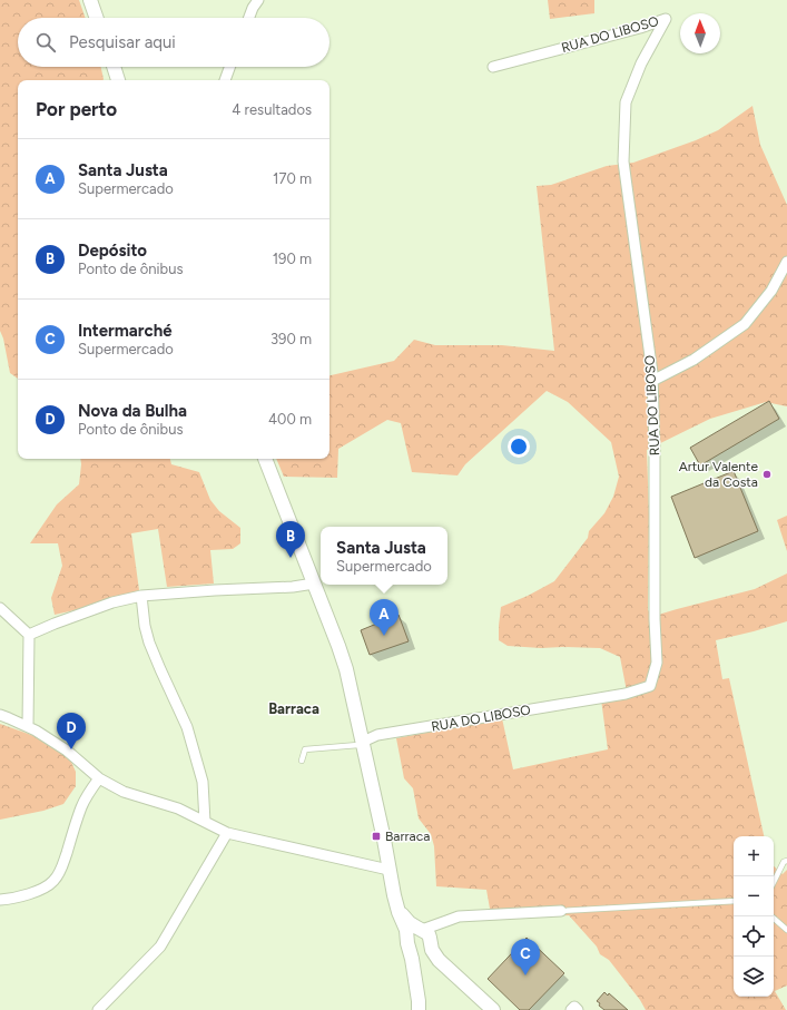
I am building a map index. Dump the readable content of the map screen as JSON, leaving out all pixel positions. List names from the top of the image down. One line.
{"streets":{"street":["RUA DO LIBOSO"]},"districts":["Barraca"],"places":{"other":["Artur Valente da Costa"],"transit":["Barraca"]},"north":"top","page":{"search":"Pesquisar aqui","heading":["Por perto","4 resultados"],"list":[{"mark":"A","name":"Santa Justa","note":"Supermercado","value":"170 m"},{"mark":"B","name":"Depósito","note":"Ponto de ônibus","value":"190 m"},{"mark":"C","name":"Intermarché","note":"Supermercado","value":"390 m"},{"mark":"D","name":"Nova da Bulha","note":"Ponto de ônibus","value":"400 m"}],"pins":["B","A","D","C"],"popup":["Santa Justa","Supermercado"],"map_buttons":["+","−"]}}
